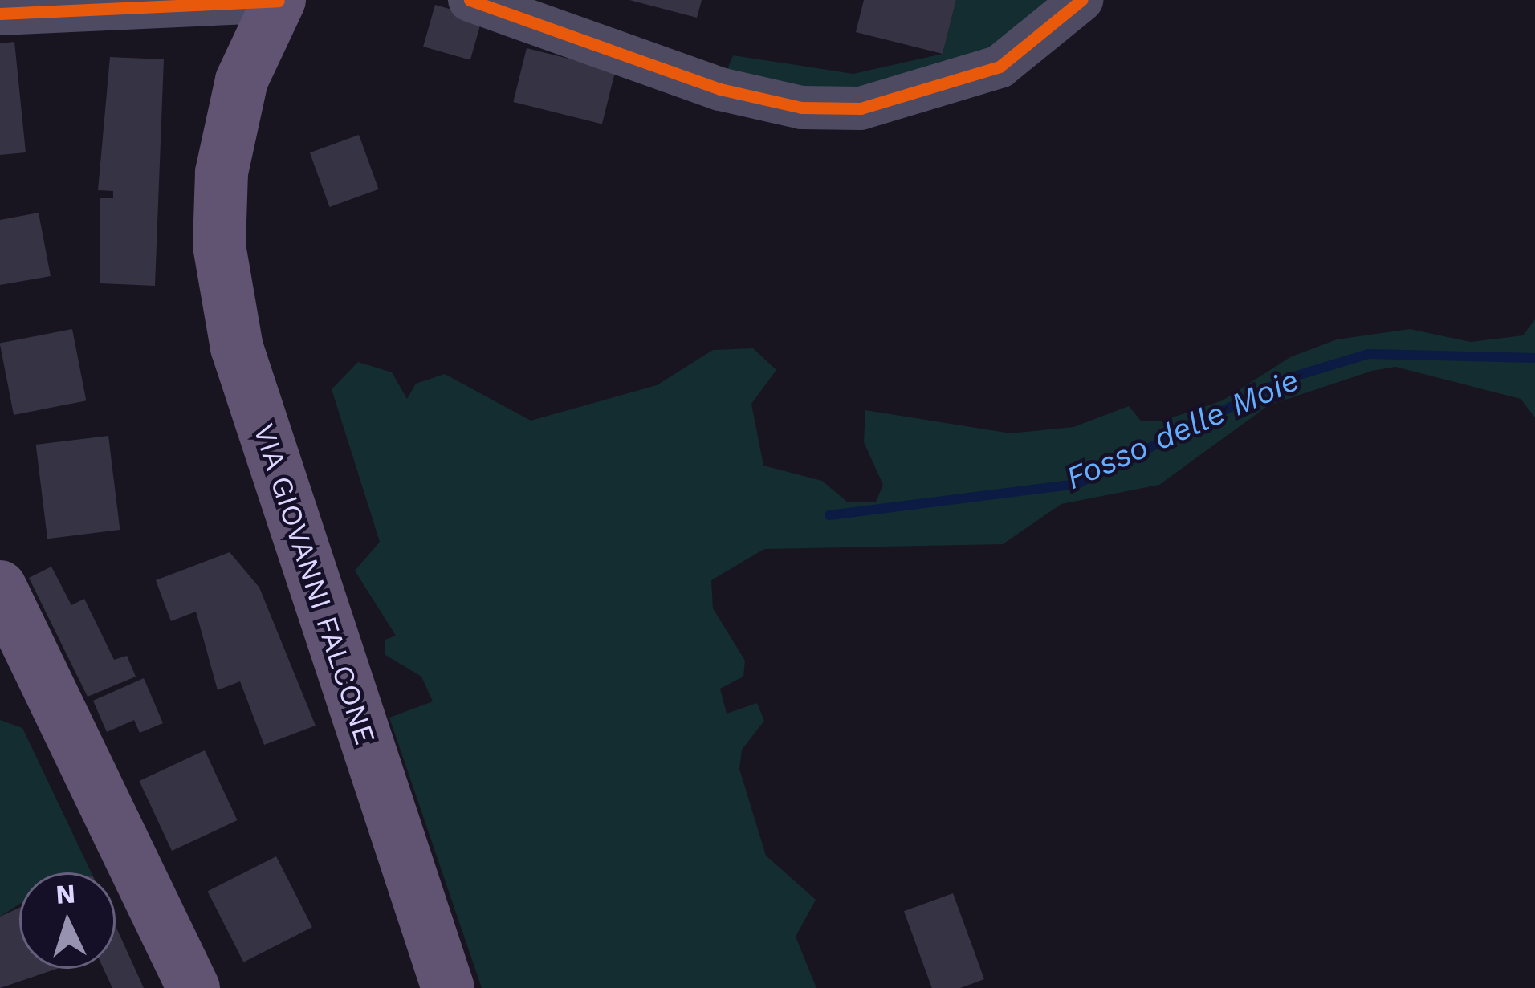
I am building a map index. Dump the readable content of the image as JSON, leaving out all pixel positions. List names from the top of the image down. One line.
{"streets":{"main road":["VIA GIOVANNI FALCONE"]},"water":["Fosso delle Moie"],"north":"top"}
